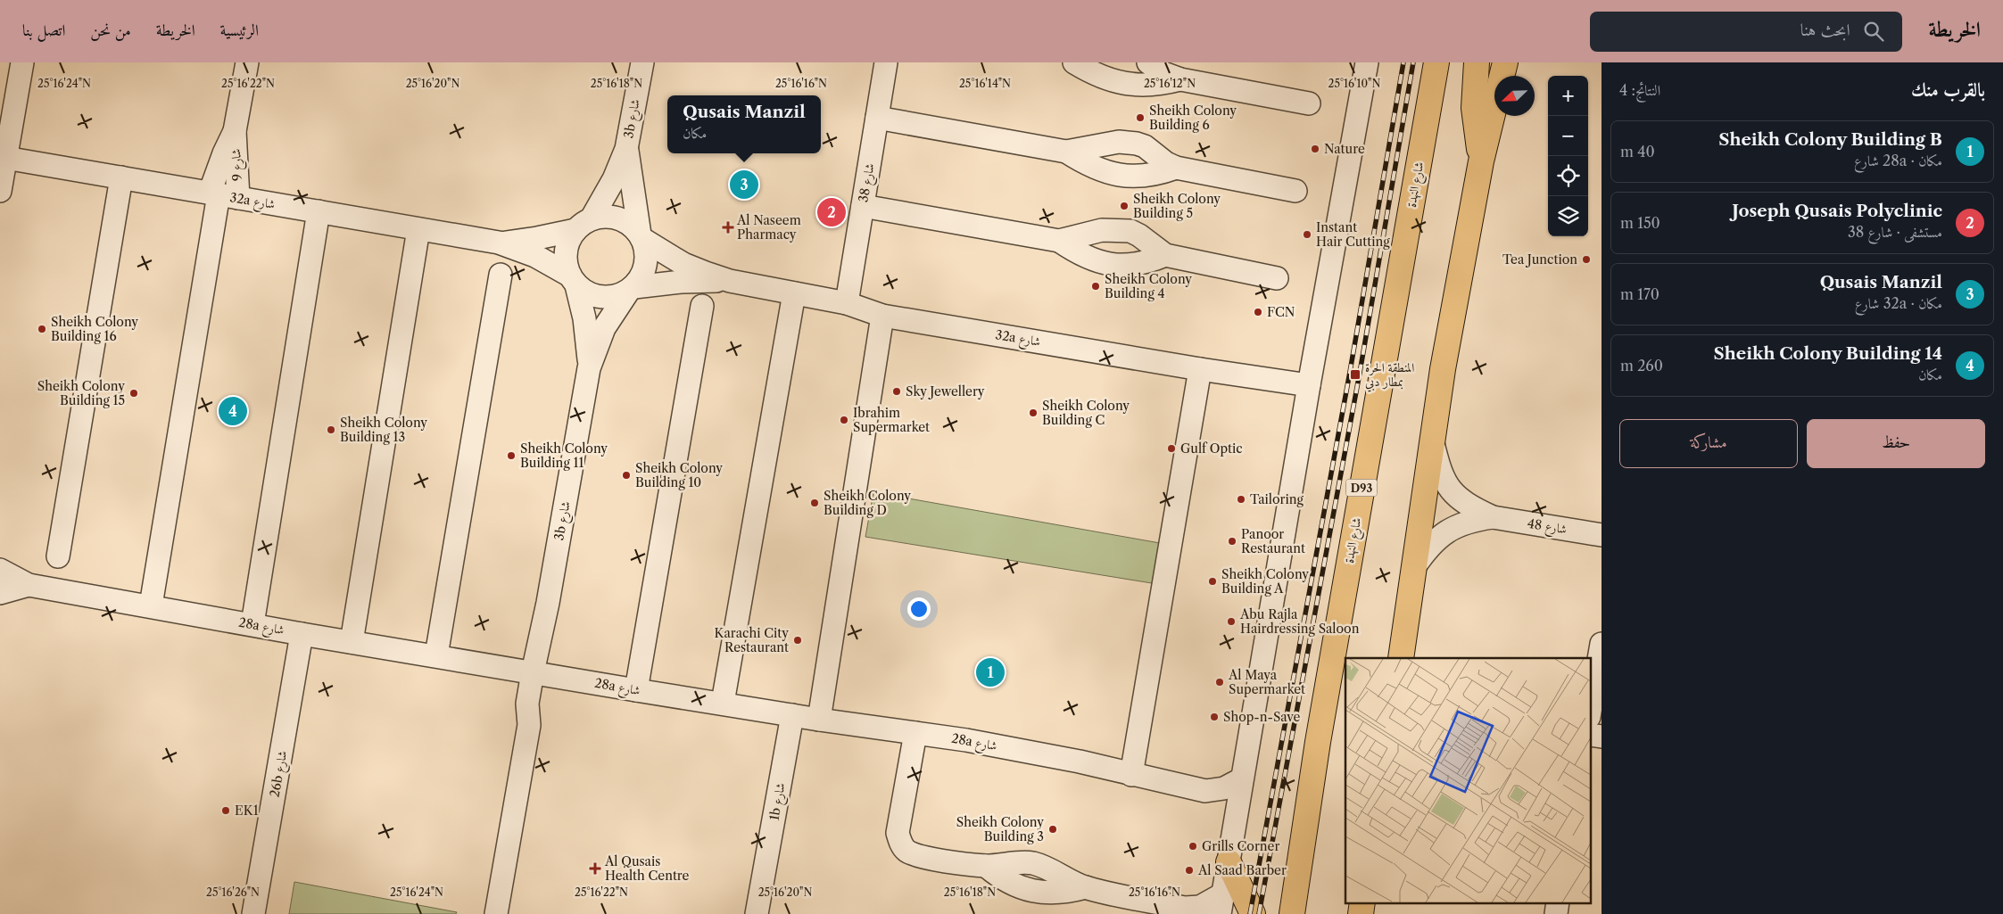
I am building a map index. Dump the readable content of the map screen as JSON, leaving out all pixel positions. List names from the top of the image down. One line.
{"streets":{"main road":["شارع النهدة","D93"],"street":["3b شارع","شارع 9","شارع 38","32a شارع","شارع 48","28a شارع","26b شارع","1b شارع"]},"crossings":[["3b شارع","32a شارع"],["3b شارع","28a شارع"],["شارع 9","32a شارع"],["شارع 9","28a شارع"],["شارع 38","32a شارع"],["28a شارع","26b شارع"],["28a شارع","1b شارع"]],"places":{"other":["Sheikh Colony Building 6","Nature","Sheikh Colony Building 5","Instant Hair Cutting","Tea Junction","Sheikh Colony Building 4","FCN","Sheikh Colony Building 16","Sky Jewellery","Sheikh Colony Building 15","Sheikh Colony Building C","Ibrahim Supermarket","Sheikh Colony Building 13","Gulf Optic","Sheikh Colony Building 11","Sheikh Colony Building 10","Tailoring","Sheikh Colony Building D","Panoor Restaurant","Sheikh Colony Building A","Abu Rajla Hairdressing Saloon","Karachi City Restaurant","Al Maya Supermarket","Shop-n-Save","EK1","Sheikh Colony Building 3","Grills Corner","Al Saad Barber"],"health":["Al Naseem Pharmacy","Al Qusais Health Centre"],"transit":["المنطقة الحرة بمطار دبي"]},"north":"bottom left","page":{"header":"الخريطة","search":"ابحث هنا","nav":["الرئيسية","الخريطة","من نحن","اتصل بنا"],"heading":["بالقرب منك","النتائج: 4"],"map_buttons":["+","−"],"popup":["Qusais Manzil","مكان"],"list":[{"mark":"1","name":"Sheikh Colony Building B","note":"مكان · 28a شارع","value":"40 m"},{"mark":"2","name":"Joseph Qusais Polyclinic","note":"مستشفى · شارع 38","value":"150 m"},{"mark":"3","name":"Qusais Manzil","note":"مكان · 32a شارع","value":"170 m"},{"mark":"4","name":"Sheikh Colony Building 14","note":"مكان","value":"260 m"}],"pins":["3","2","4","1"],"buttons":["حفظ","مشاركة"]},"coordinates":["25°16'24\"N","25°16'22\"N","25°16'20\"N","25°16'18\"N","25°16'16\"N","25°16'14\"N","25°16'12\"N","25°16'10\"N","25°16'26\"N"]}
